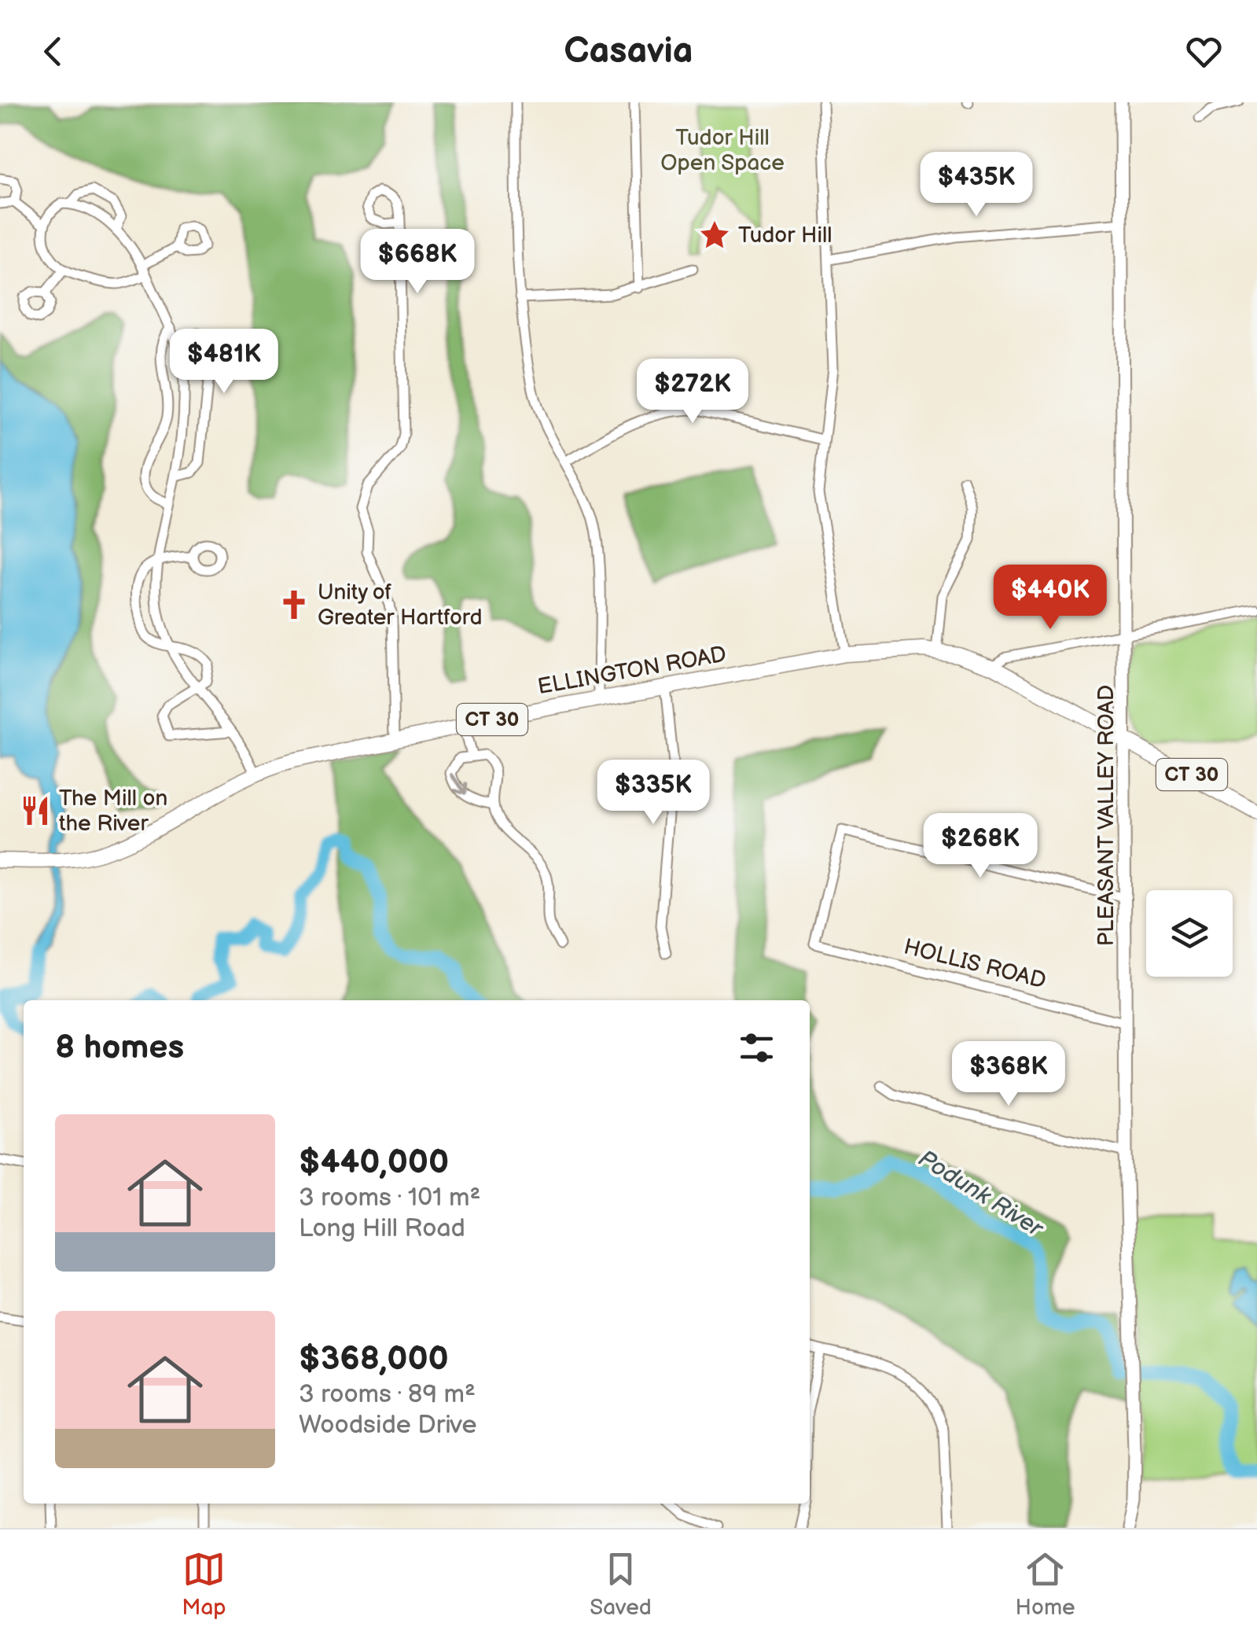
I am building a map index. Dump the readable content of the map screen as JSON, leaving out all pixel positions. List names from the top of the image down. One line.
{"streets":{"main road":["ELLINGTON ROAD","CT 30","PLEASANT VALLEY ROAD"],"street":["HOLLIS ROAD"]},"crossings":[["ELLINGTON ROAD","PLEASANT VALLEY ROAD"],["PLEASANT VALLEY ROAD","HOLLIS ROAD"]],"water":["Podunk River"],"parks":["Tudor Hill Open Space"],"places":{"place":["Tudor Hill"],"church":["Unity of Greater Hartford"],"restaurant":["The Mill on the River"]},"page":{"header":"Casavia","price":["$435K","$668K","$481K","$272K","$440K","$335K","$268K","$368K"],"heading":"8 homes","list":[{"name":"$440,000","note":"3 rooms · 101 m² · Long Hill Road"},{"name":"$368,000","note":"3 rooms · 89 m² · Woodside Drive"}],"tabs":["Map","Saved","Home"]}}
